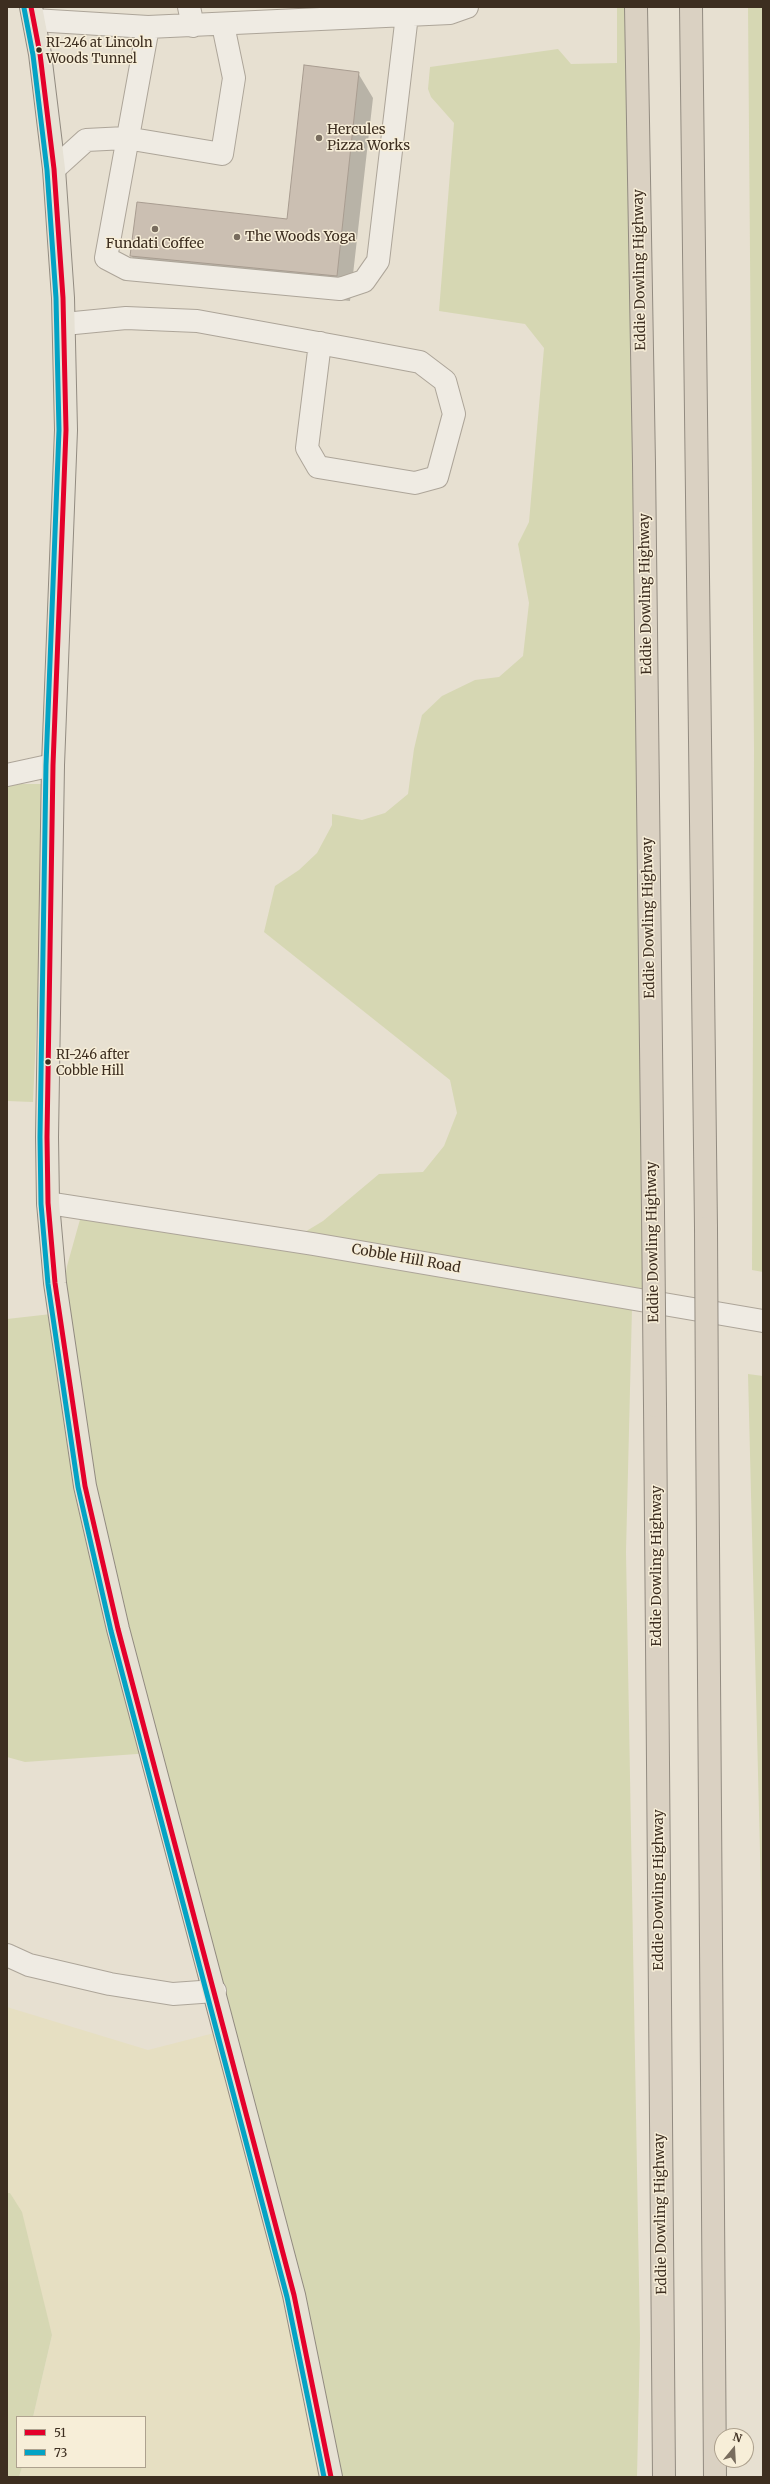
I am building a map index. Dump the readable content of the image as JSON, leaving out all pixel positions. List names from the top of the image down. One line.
{"streets":{"highway":["Eddie Dowling Highway"],"street":["Cobble Hill Road"]},"places":["RI-246 at Lincoln Woods Tunnel","Hercules Pizza Works","Fundati Coffee","The Woods Yoga","RI-246 after Cobble Hill"],"lines":["transit line 51","transit line 73"],"legend":["51","73"],"north":"top"}
